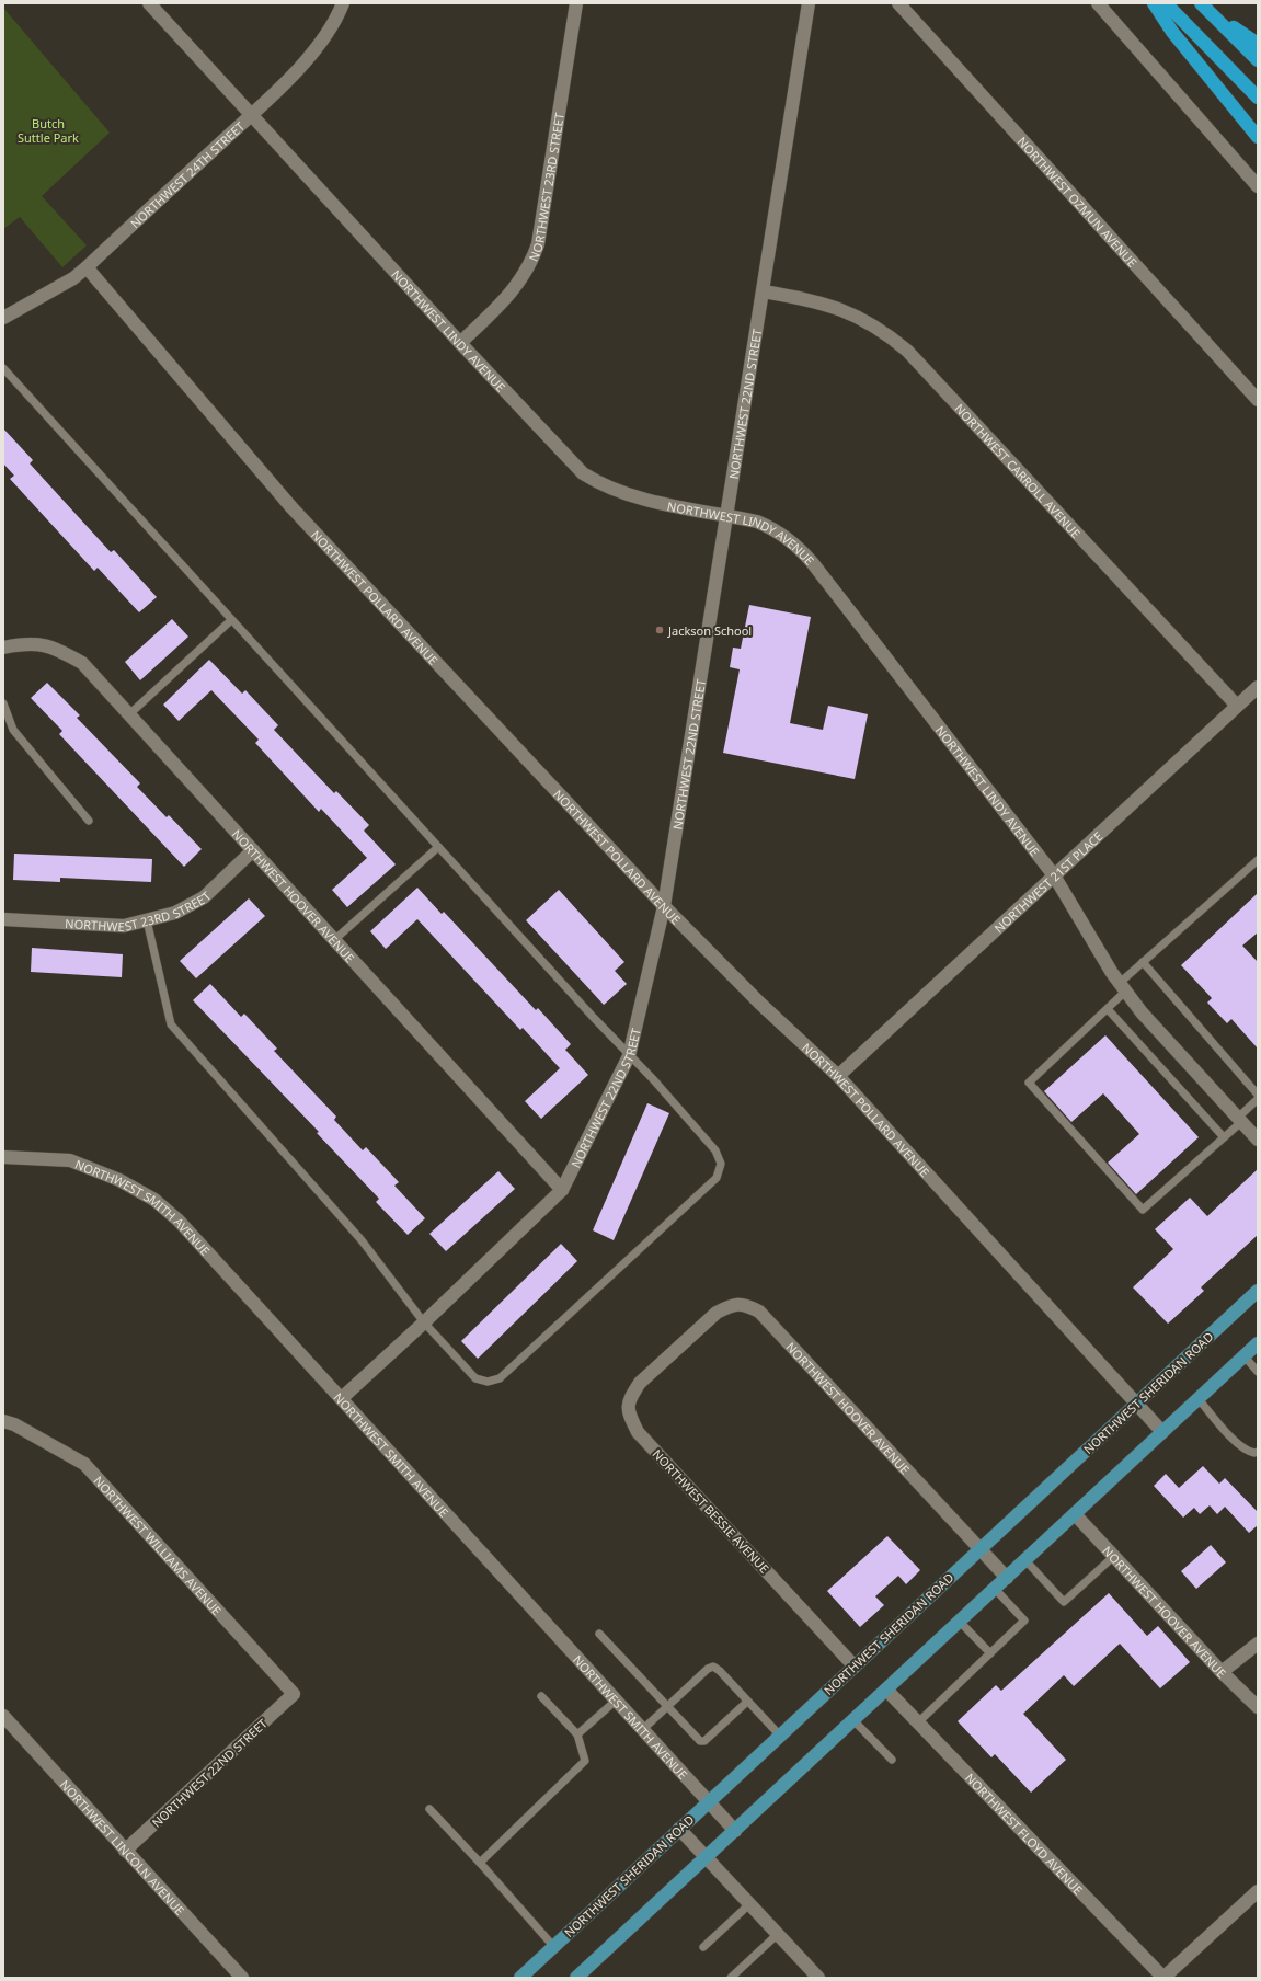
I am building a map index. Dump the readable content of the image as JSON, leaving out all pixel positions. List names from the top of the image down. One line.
{"streets":{"main road":["NORTHWEST SHERIDAN ROAD"],"street":["NORTHWEST 24TH STREET","NORTHWEST 23RD STREET","NORTHWEST OZMUN AVENUE","NORTHWEST LINDY AVENUE","NORTHWEST 22ND STREET","NORTHWEST CARROLL AVENUE","NORTHWEST POLLARD AVENUE","NORTHWEST 21ST PLACE","NORTHWEST HOOVER AVENUE","NORTHWEST SMITH AVENUE","NORTHWEST BESSIE AVENUE","NORTHWEST WILLIAMS AVENUE","NORTHWEST FLOYD AVENUE","NORTHWEST LINCOLN AVENUE"]},"crossings":[["NORTHWEST 24TH STREET","NORTHWEST LINDY AVENUE"],["NORTHWEST 24TH STREET","NORTHWEST POLLARD AVENUE"],["NORTHWEST 23RD STREET","NORTHWEST LINDY AVENUE"],["NORTHWEST 23RD STREET","NORTHWEST HOOVER AVENUE"],["NORTHWEST LINDY AVENUE","NORTHWEST 22ND STREET"],["NORTHWEST LINDY AVENUE","NORTHWEST 21ST PLACE"],["NORTHWEST 22ND STREET","NORTHWEST CARROLL AVENUE"],["NORTHWEST 22ND STREET","NORTHWEST POLLARD AVENUE"],["NORTHWEST 22ND STREET","NORTHWEST HOOVER AVENUE"],["NORTHWEST 22ND STREET","NORTHWEST SMITH AVENUE"],["NORTHWEST 22ND STREET","NORTHWEST WILLIAMS AVENUE"],["NORTHWEST 22ND STREET","NORTHWEST LINCOLN AVENUE"],["NORTHWEST CARROLL AVENUE","NORTHWEST 21ST PLACE"],["NORTHWEST POLLARD AVENUE","NORTHWEST 21ST PLACE"],["NORTHWEST POLLARD AVENUE","NORTHWEST SHERIDAN ROAD"],["NORTHWEST HOOVER AVENUE","NORTHWEST SHERIDAN ROAD"],["NORTHWEST HOOVER AVENUE","NORTHWEST BESSIE AVENUE"],["NORTHWEST SMITH AVENUE","NORTHWEST SHERIDAN ROAD"],["NORTHWEST SHERIDAN ROAD","NORTHWEST BESSIE AVENUE"]],"parks":["Butch Suttle Park"],"places":["Jackson School"]}
